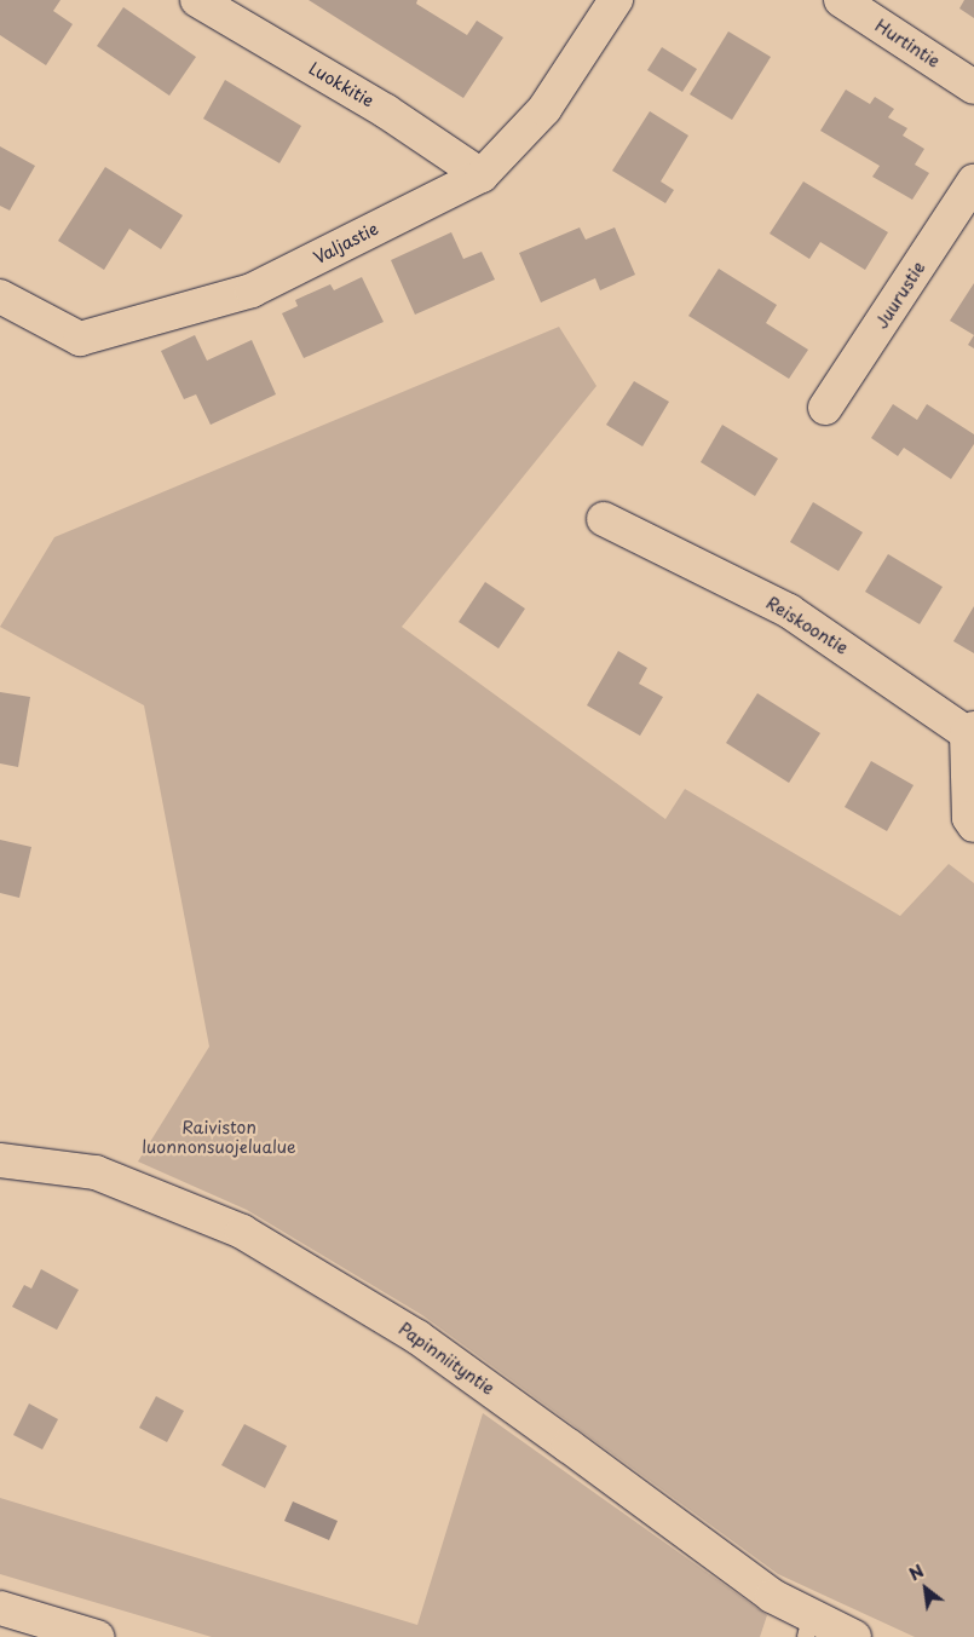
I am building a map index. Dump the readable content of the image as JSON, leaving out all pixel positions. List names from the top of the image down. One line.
{"streets":{"street":["Hurtintie","Luokkitie","Valjastie","Juurustie","Reiskoontie","Papinniityntie"]},"crossings":[["Luokkitie","Valjastie"]],"parks":["Raiviston luonnonsuojelualue"],"north":"top left"}
